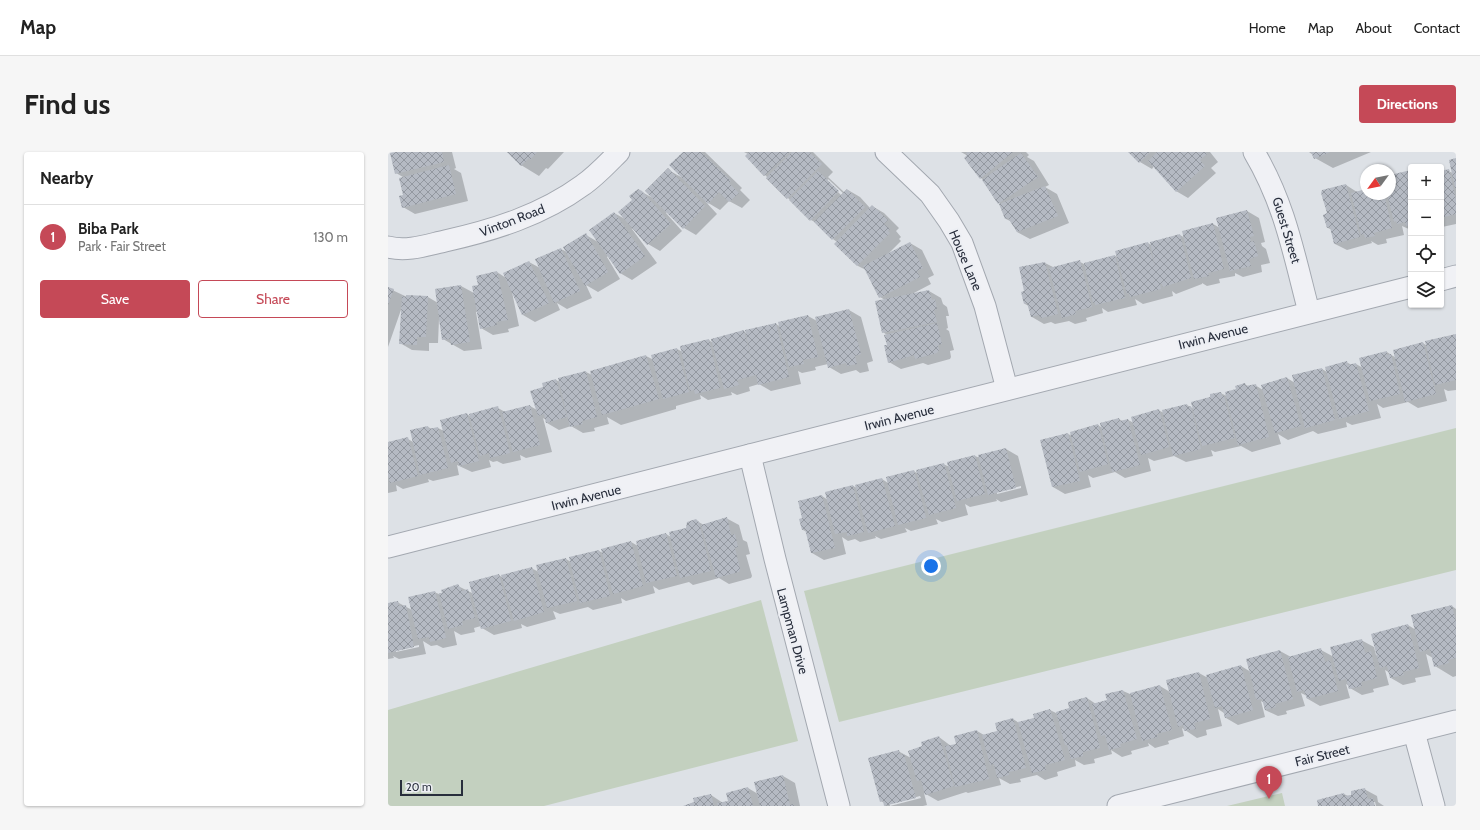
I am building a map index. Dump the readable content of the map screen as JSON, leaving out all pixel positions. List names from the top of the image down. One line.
{"streets":{"street":["Vinton Road","Guest Street","House Lane","Irwin Avenue","Lampman Drive","Fair Street"]},"crossings":[["Guest Street","Irwin Avenue"],["House Lane","Irwin Avenue"],["Irwin Avenue","Lampman Drive"]],"scale_bar":"20 m","north":"bottom left","page":{"header":"Map","nav":["Home","Map","About","Contact"],"buttons":["Directions",["Save","Share"]],"title":"Find us","heading":"Nearby","map_buttons":["+","−"],"list":[{"mark":"1","name":"Biba Park","note":"Park · Fair Street","value":"130 m"}],"pins":"1","scale":"20 m"}}
